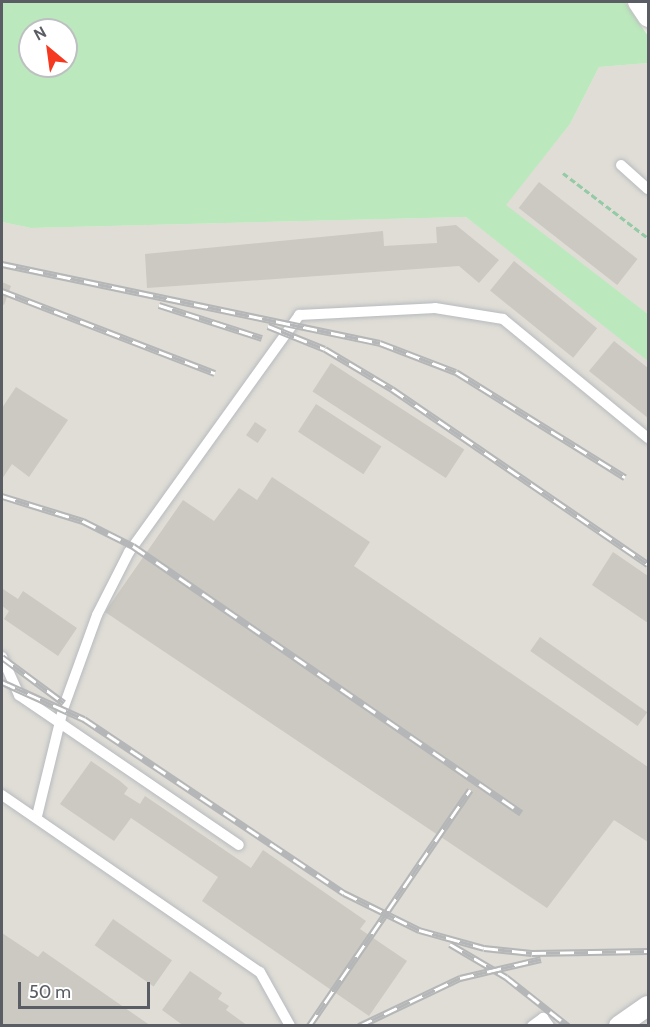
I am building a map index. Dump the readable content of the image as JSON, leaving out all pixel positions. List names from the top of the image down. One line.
{"scale_bar":"50 m","north":"top left"}
